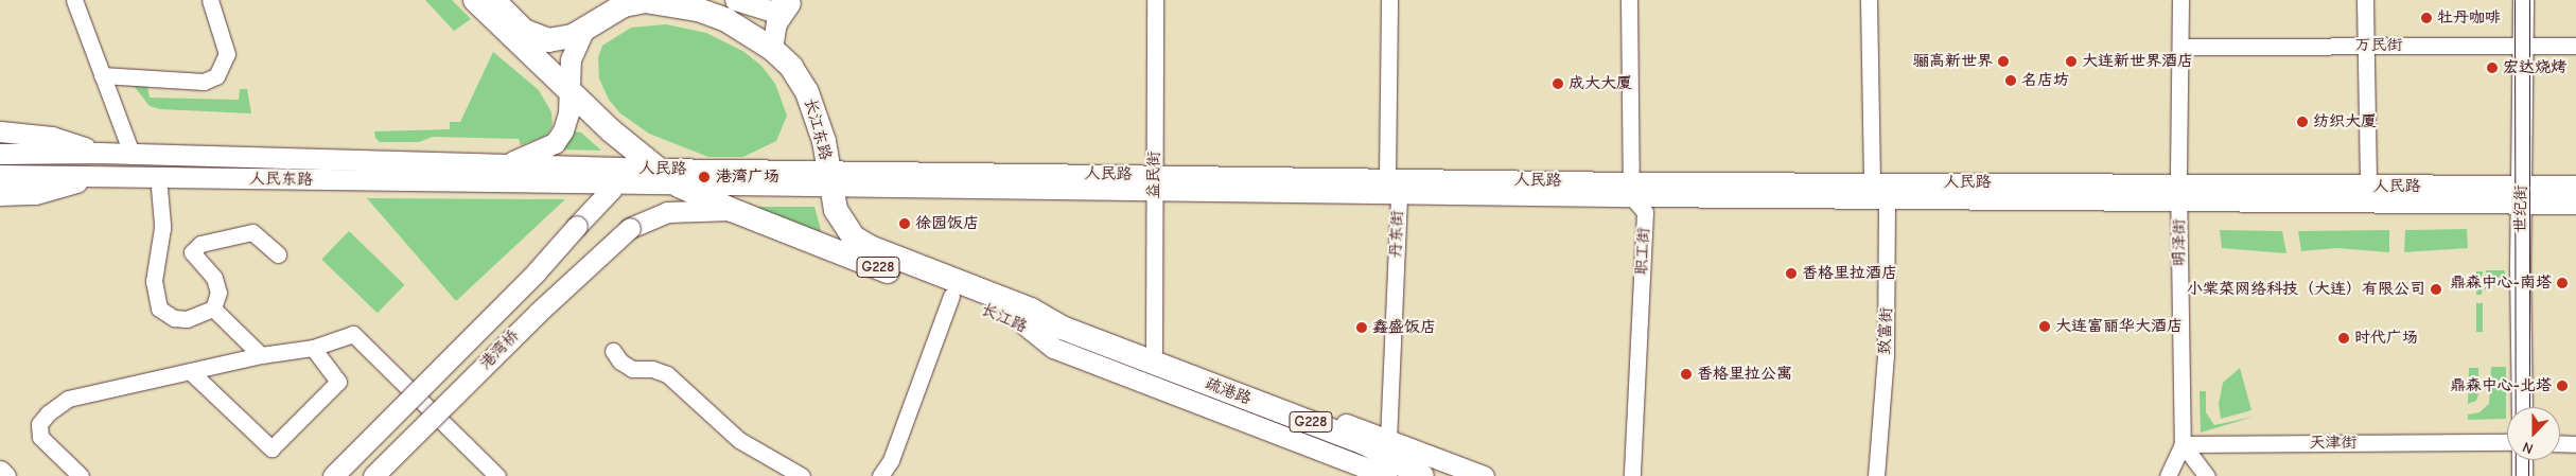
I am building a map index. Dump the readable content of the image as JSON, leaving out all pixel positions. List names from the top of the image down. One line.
{"streets":{"highway":["长江东路","G228","长江路","疏港路"],"main road":["人民路","人民东路","世纪街","港湾桥"],"street":["万民街","益民街","丹东街","明泽街","职工街","致富街","天津街"]},"crossings":[["万民街","世纪街"],["万民街","明泽街"],["长江东路","人民路"],["长江东路","长江路"],["人民路","益民街"],["人民路","人民东路"],["人民路","世纪街"],["人民路","丹东街"],["人民路","明泽街"],["人民路","职工街"],["人民路","G228"],["人民路","长江路"],["人民路","致富街"],["人民路","港湾桥"],["明泽街","天津街"],["G228","长江路"],["长江路","港湾桥"],["长江路","疏港路"]],"places":["牡丹咖啡","骊高新世界","大连新世界酒店","宏达烧烤","名店坊","成大大厦","纺织大厦","港湾广场","徐园饭店","香格里拉酒店","鼎森中心-南塔","小棠菜网络科技（大连）有限公司","大连富丽华大酒店","鑫盛饭店","时代广场","香格里拉公寓","鼎森中心-北塔"],"north":"bottom"}
